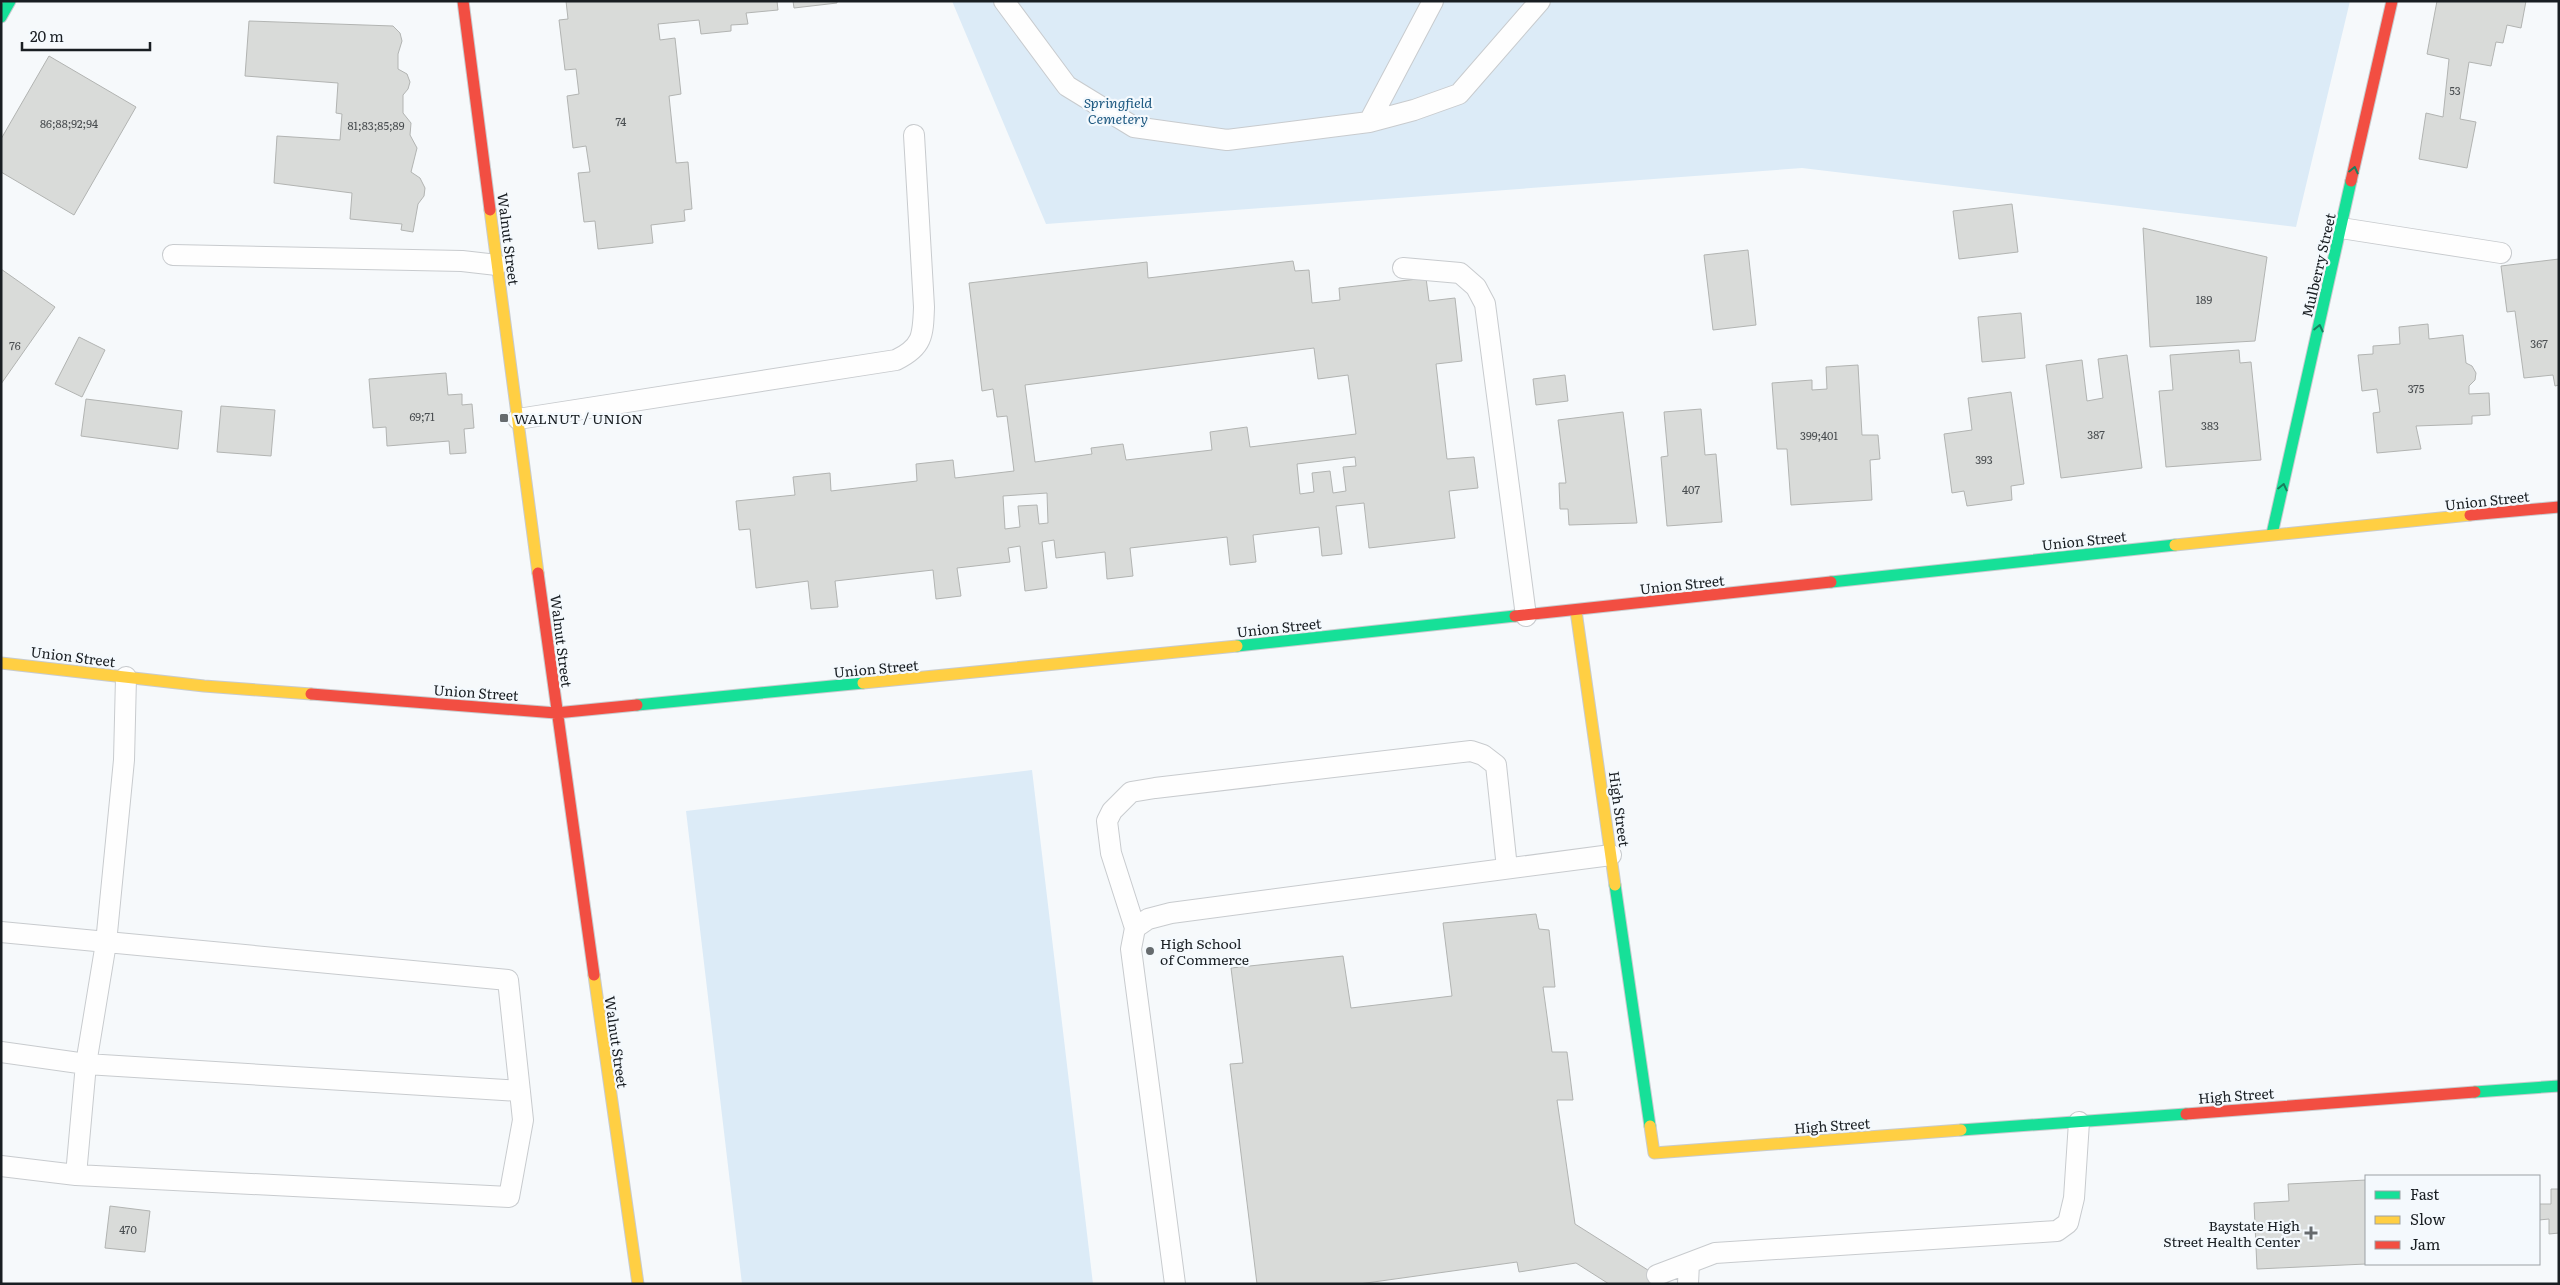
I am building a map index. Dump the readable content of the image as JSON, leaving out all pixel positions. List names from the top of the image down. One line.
{"streets":{"street":["Walnut Street","Mulberry Street","Union Street","High Street"]},"crossings":[["Walnut Street","Union Street"],["Mulberry Street","Union Street"],["Union Street","High Street"]],"one_way":["Mulberry Street"],"parks":["Springfield Cemetery"],"places":{"transit":["WALNUT / UNION"],"other":["High School of Commerce"],"health":["Baystate High Street Health Center"]},"house_numbers":["53","74","86;88;92;94","81;83;85;89","189","367","76","375","69;71","383","387","399;401","393","407","470"],"legend":["Fast","Slow","Jam"],"scale_bar":"20 m"}
